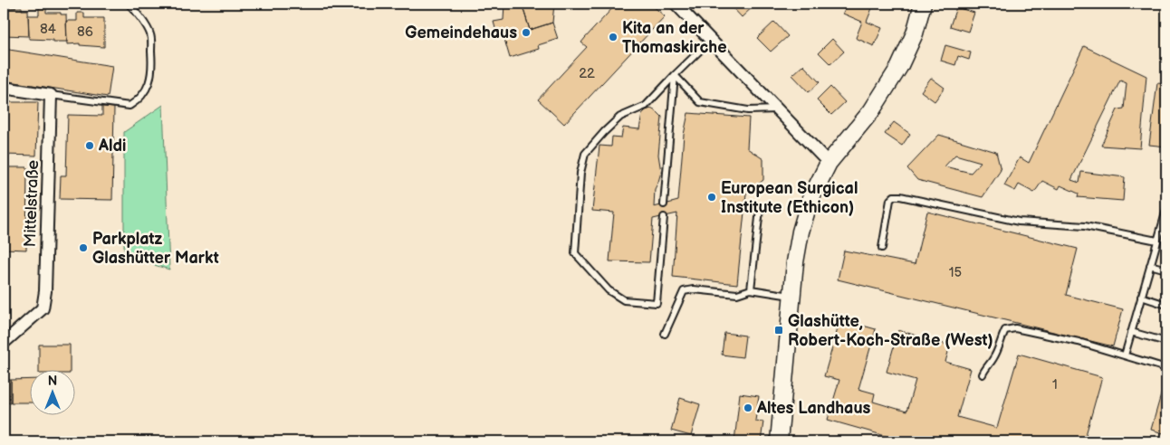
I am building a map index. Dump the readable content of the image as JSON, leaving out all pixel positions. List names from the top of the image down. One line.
{"streets":{"street":["Mittelstraße"]},"places":{"other":["Gemeindehaus","Kita an der Thomaskirche","Aldi","European Surgical Institute (Ethicon)","Parkplatz Glashütter Markt","Altes Landhaus"],"transit":["Glashütte, Robert-Koch-Straße (West)"]},"house_numbers":["84","86","22","15","1"],"north":"top"}
